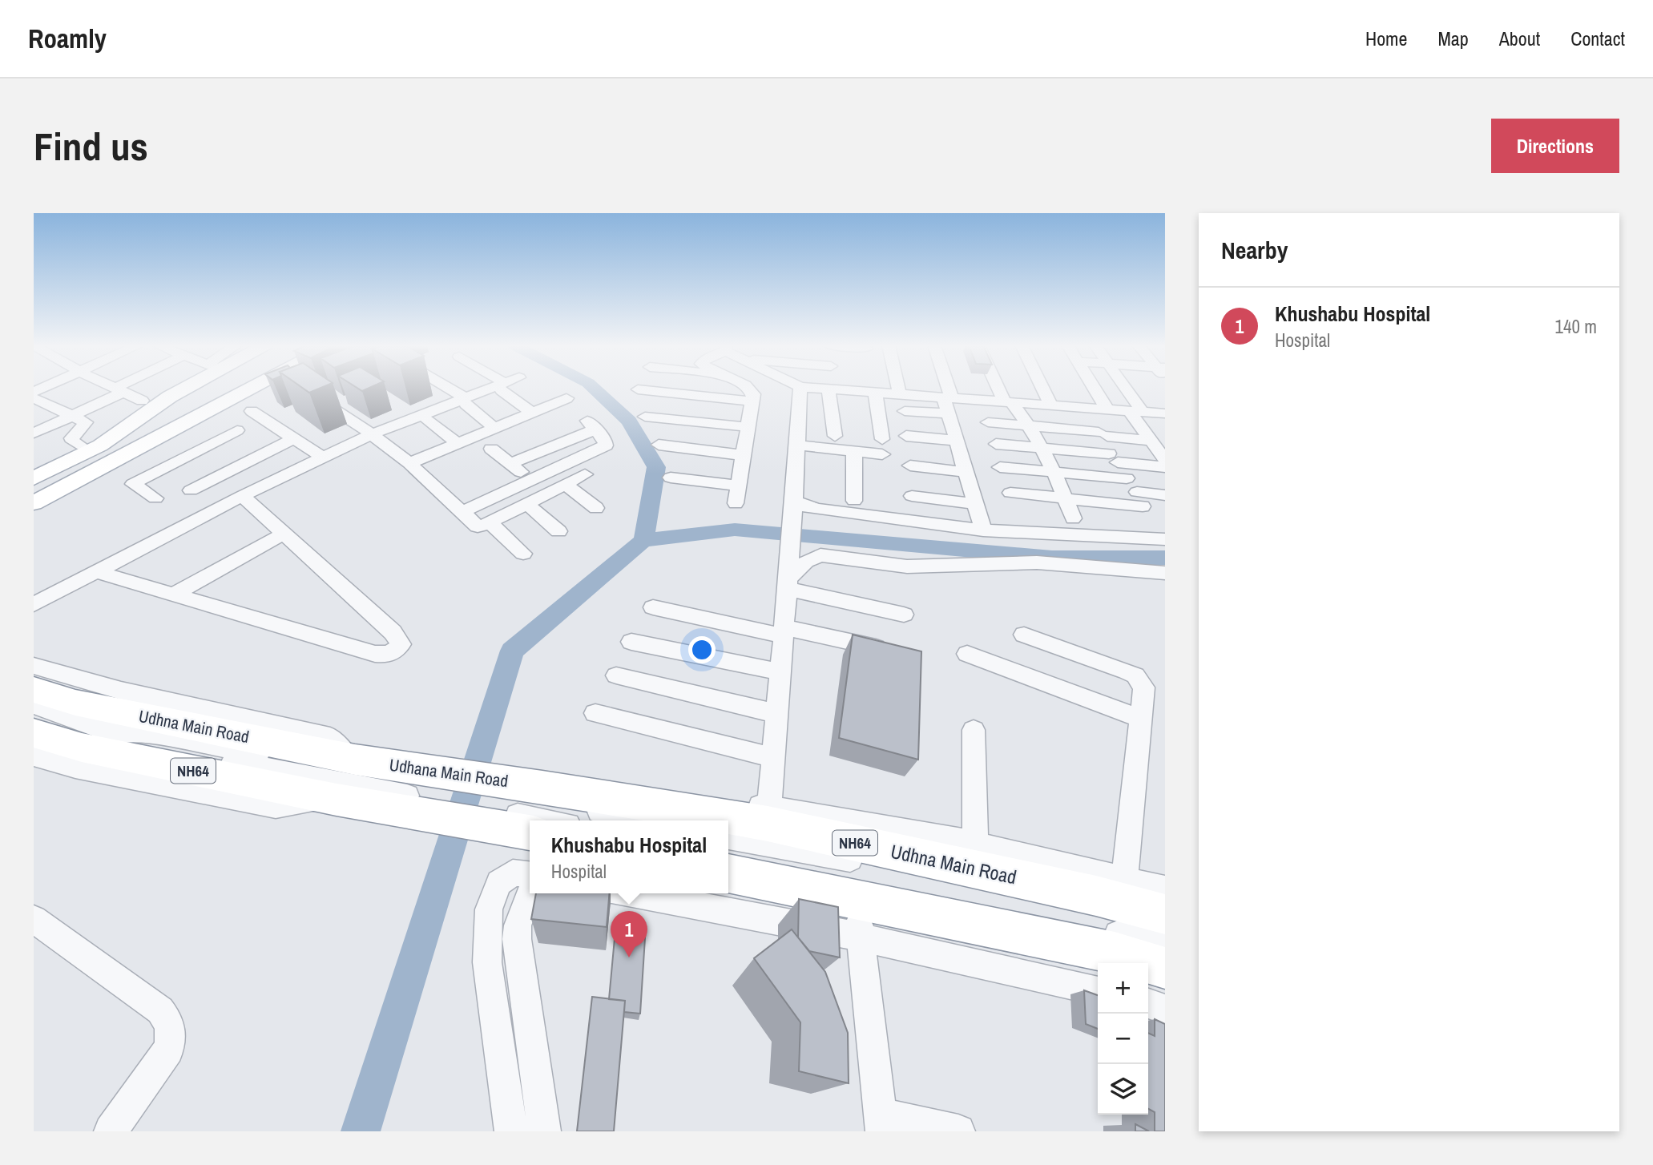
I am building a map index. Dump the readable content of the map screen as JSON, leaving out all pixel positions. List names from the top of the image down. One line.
{"streets":{"highway":["Udhna Main Road","NH64","Udhana Main Road"]},"crossings":[["Udhna Main Road","NH64"],["Udhna Main Road","Udhana Main Road"],["NH64","Udhana Main Road"]],"page":{"header":"Roamly","nav":["Home","Map","About","Contact"],"buttons":"Directions","title":"Find us","heading":"Nearby","list":[{"mark":"1","name":"Khushabu Hospital","note":"Hospital","value":"140 m"}],"popup":["Khushabu Hospital","Hospital"],"pins":"1","map_buttons":["+","−"]}}
